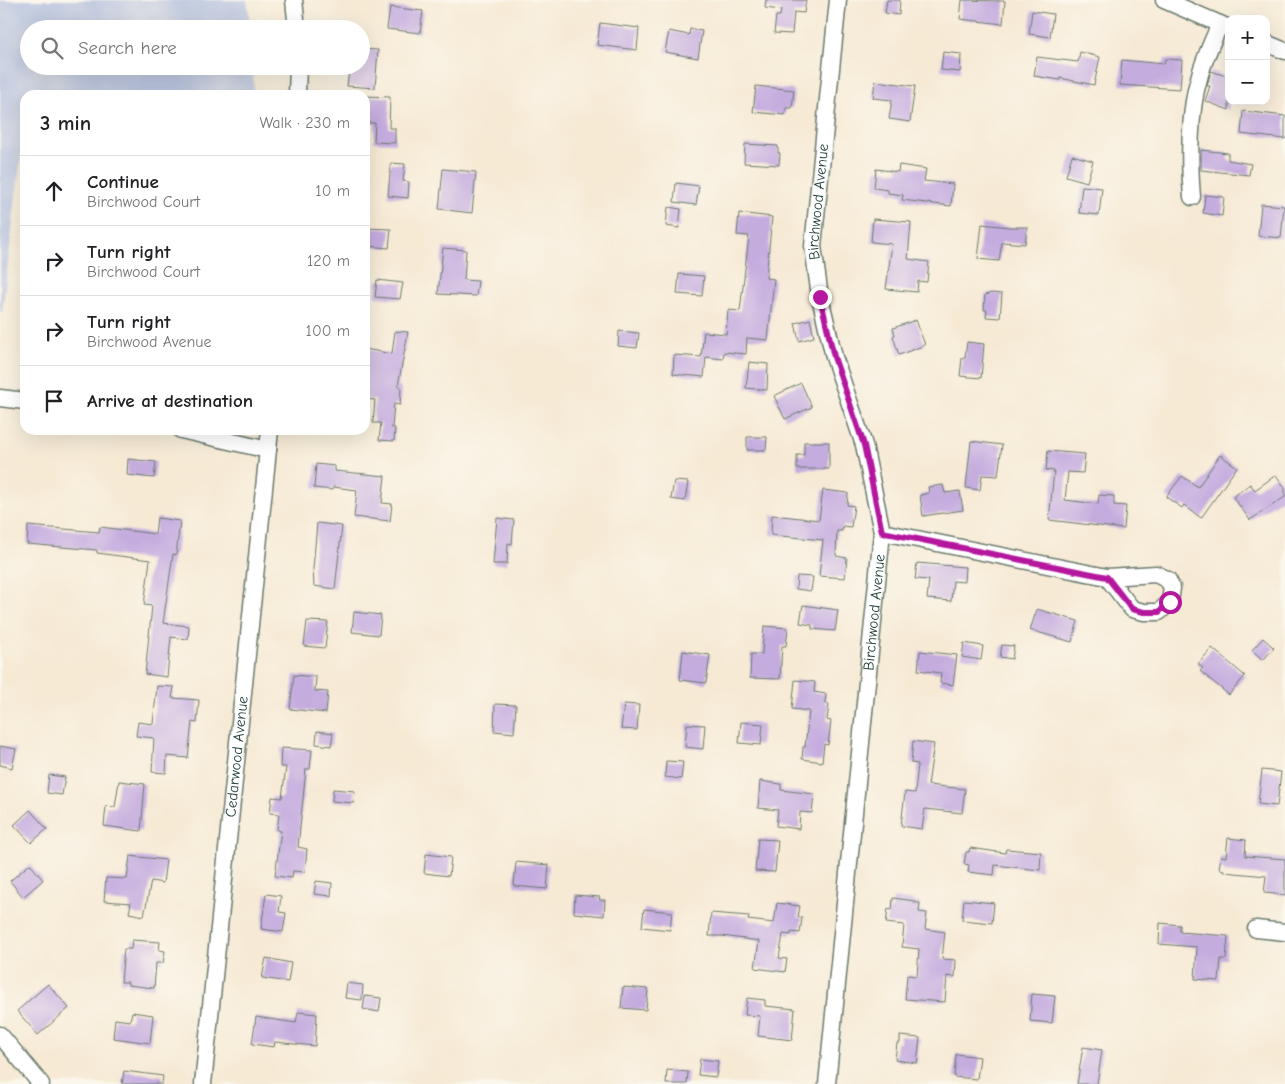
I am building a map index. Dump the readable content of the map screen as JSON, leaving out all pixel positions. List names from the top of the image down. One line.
{"streets":{"street":["Birchwood Avenue","Cedarwood Avenue"]},"page":{"map_buttons":["+","−"],"search":"Search here","heading":["3 min","Walk · 230 m"],"list":[["Continue","Birchwood Court","10 m"],["Turn right","Birchwood Court","120 m"],["Turn right","Birchwood Avenue","100 m"],"Arrive at destination"]}}
